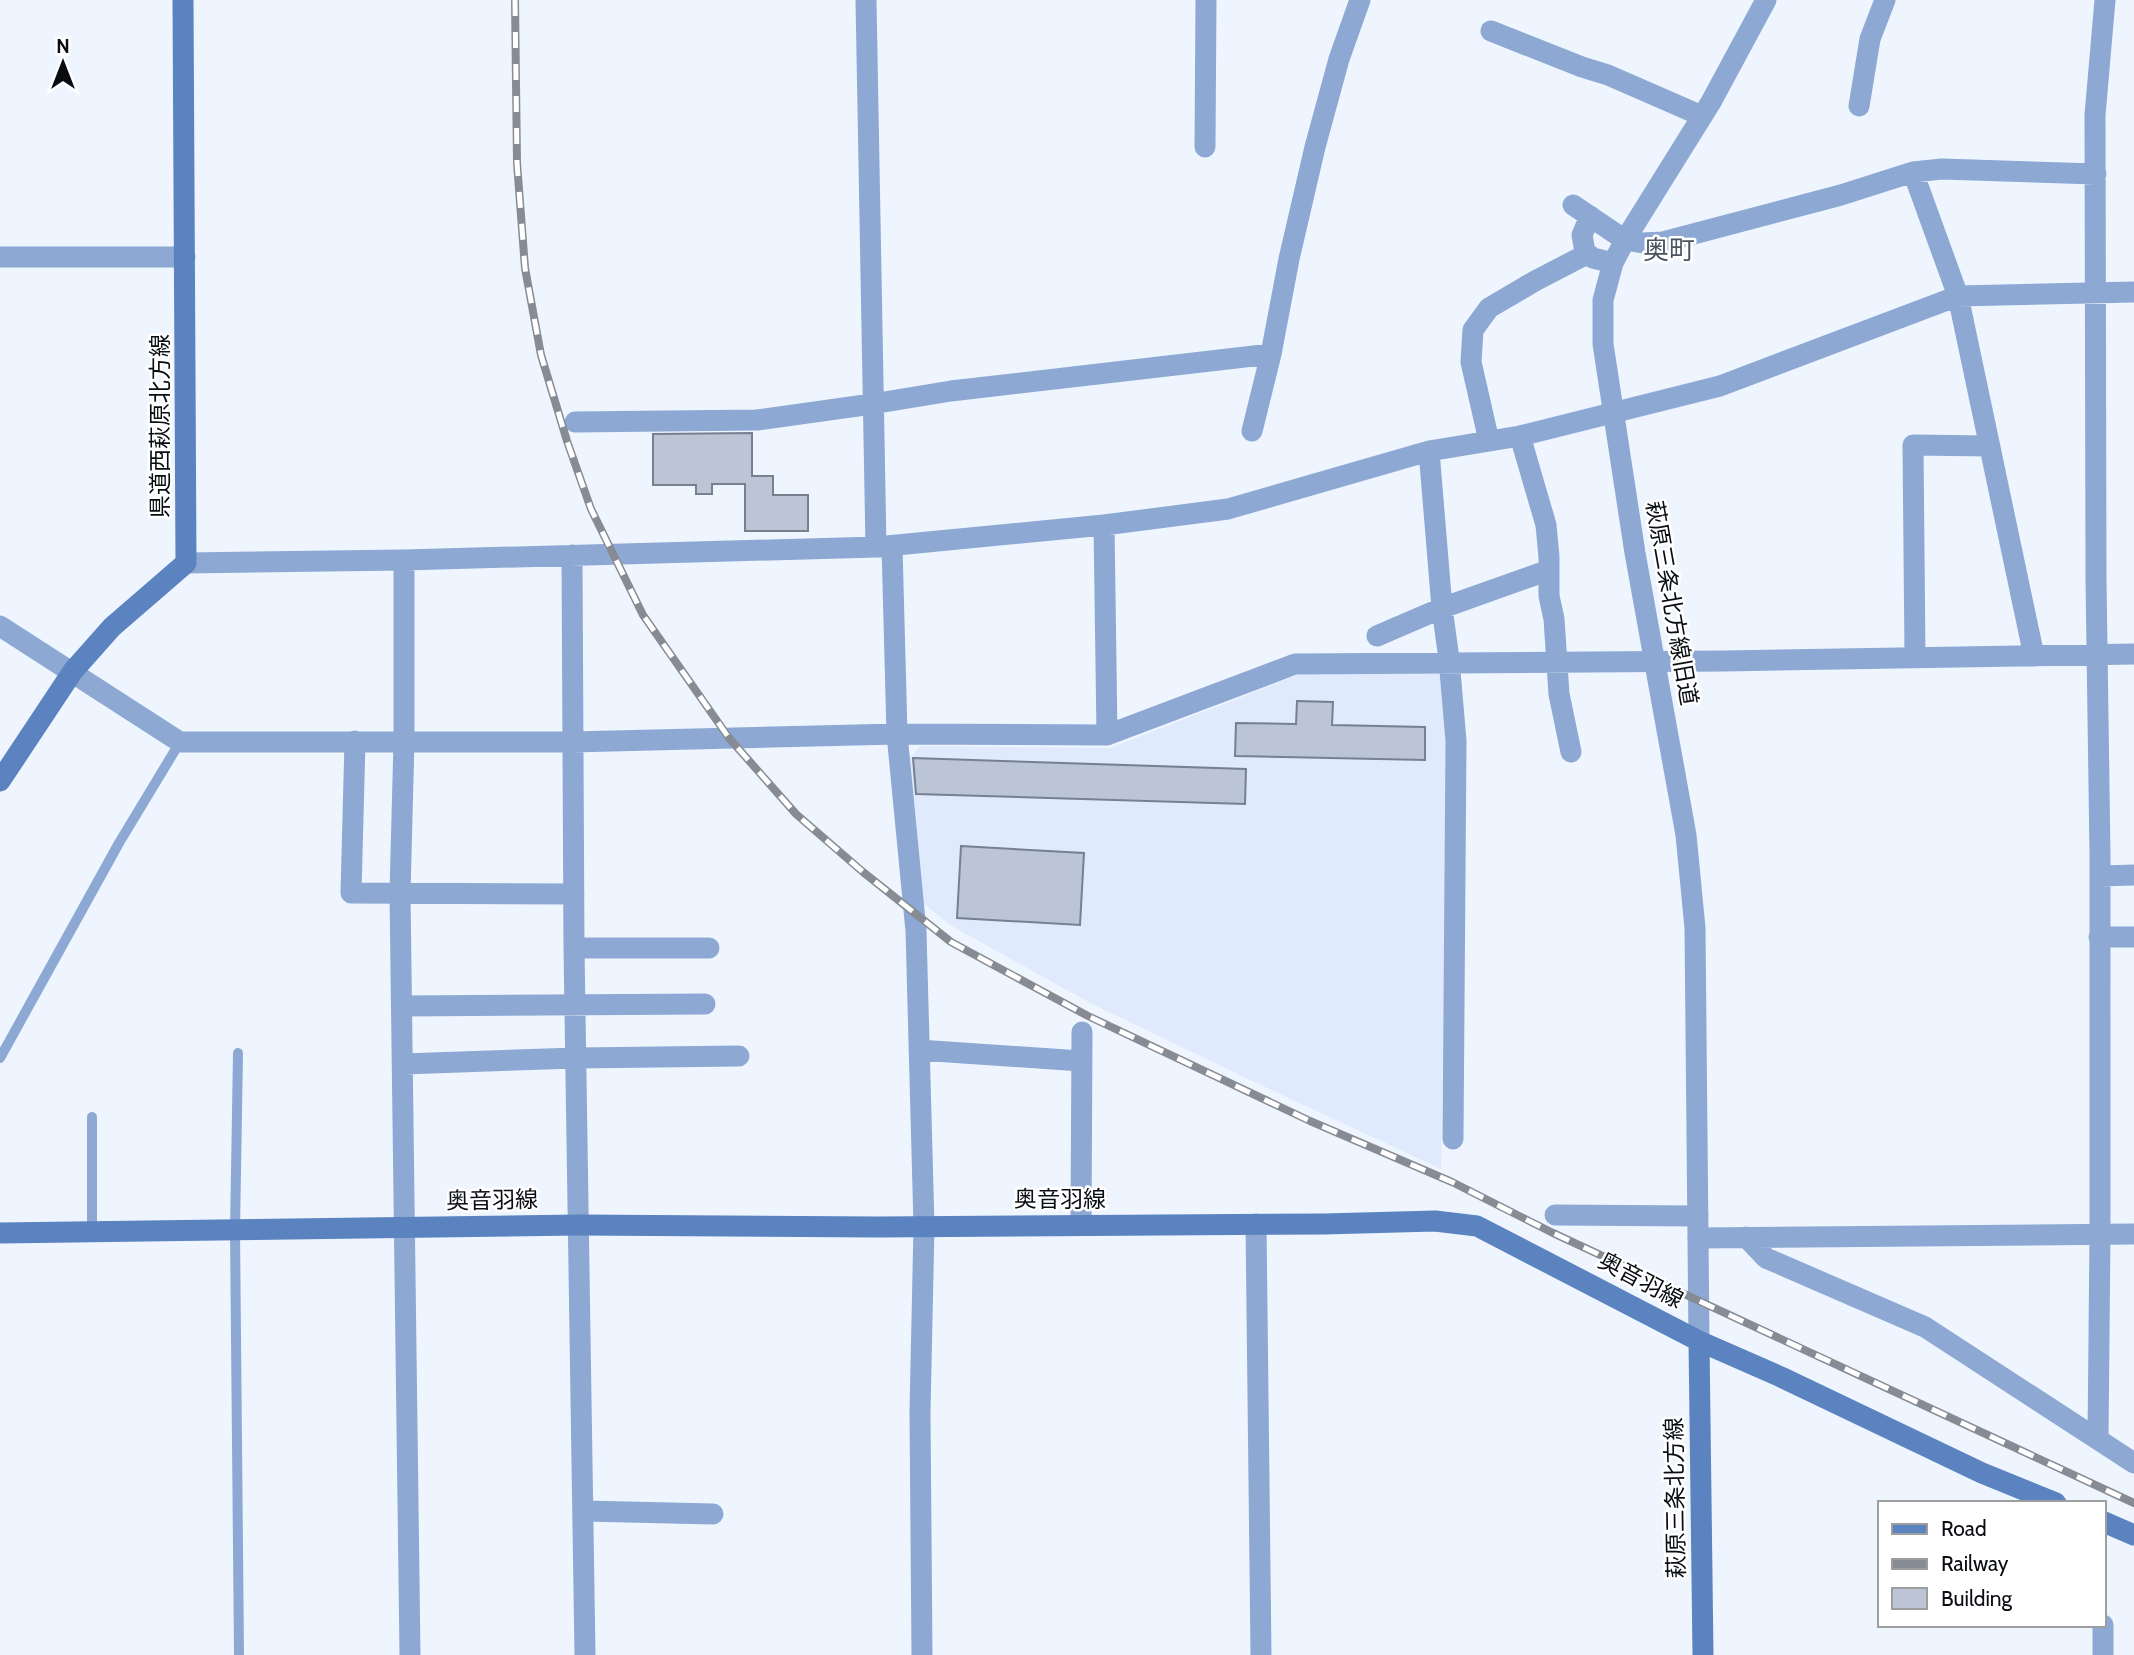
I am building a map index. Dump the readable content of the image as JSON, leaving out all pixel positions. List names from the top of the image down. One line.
{"streets":{"main road":["県道西萩原北方線","奥音羽線","萩原三条北方線"],"street":["萩原三条北方線旧道"]},"crossings":[["萩原三条北方線旧道","奥音羽線"],["萩原三条北方線旧道","萩原三条北方線"],["奥音羽線","萩原三条北方線"]],"districts":["奥町"],"legend":["Road","Railway","Building"],"north":"top"}
